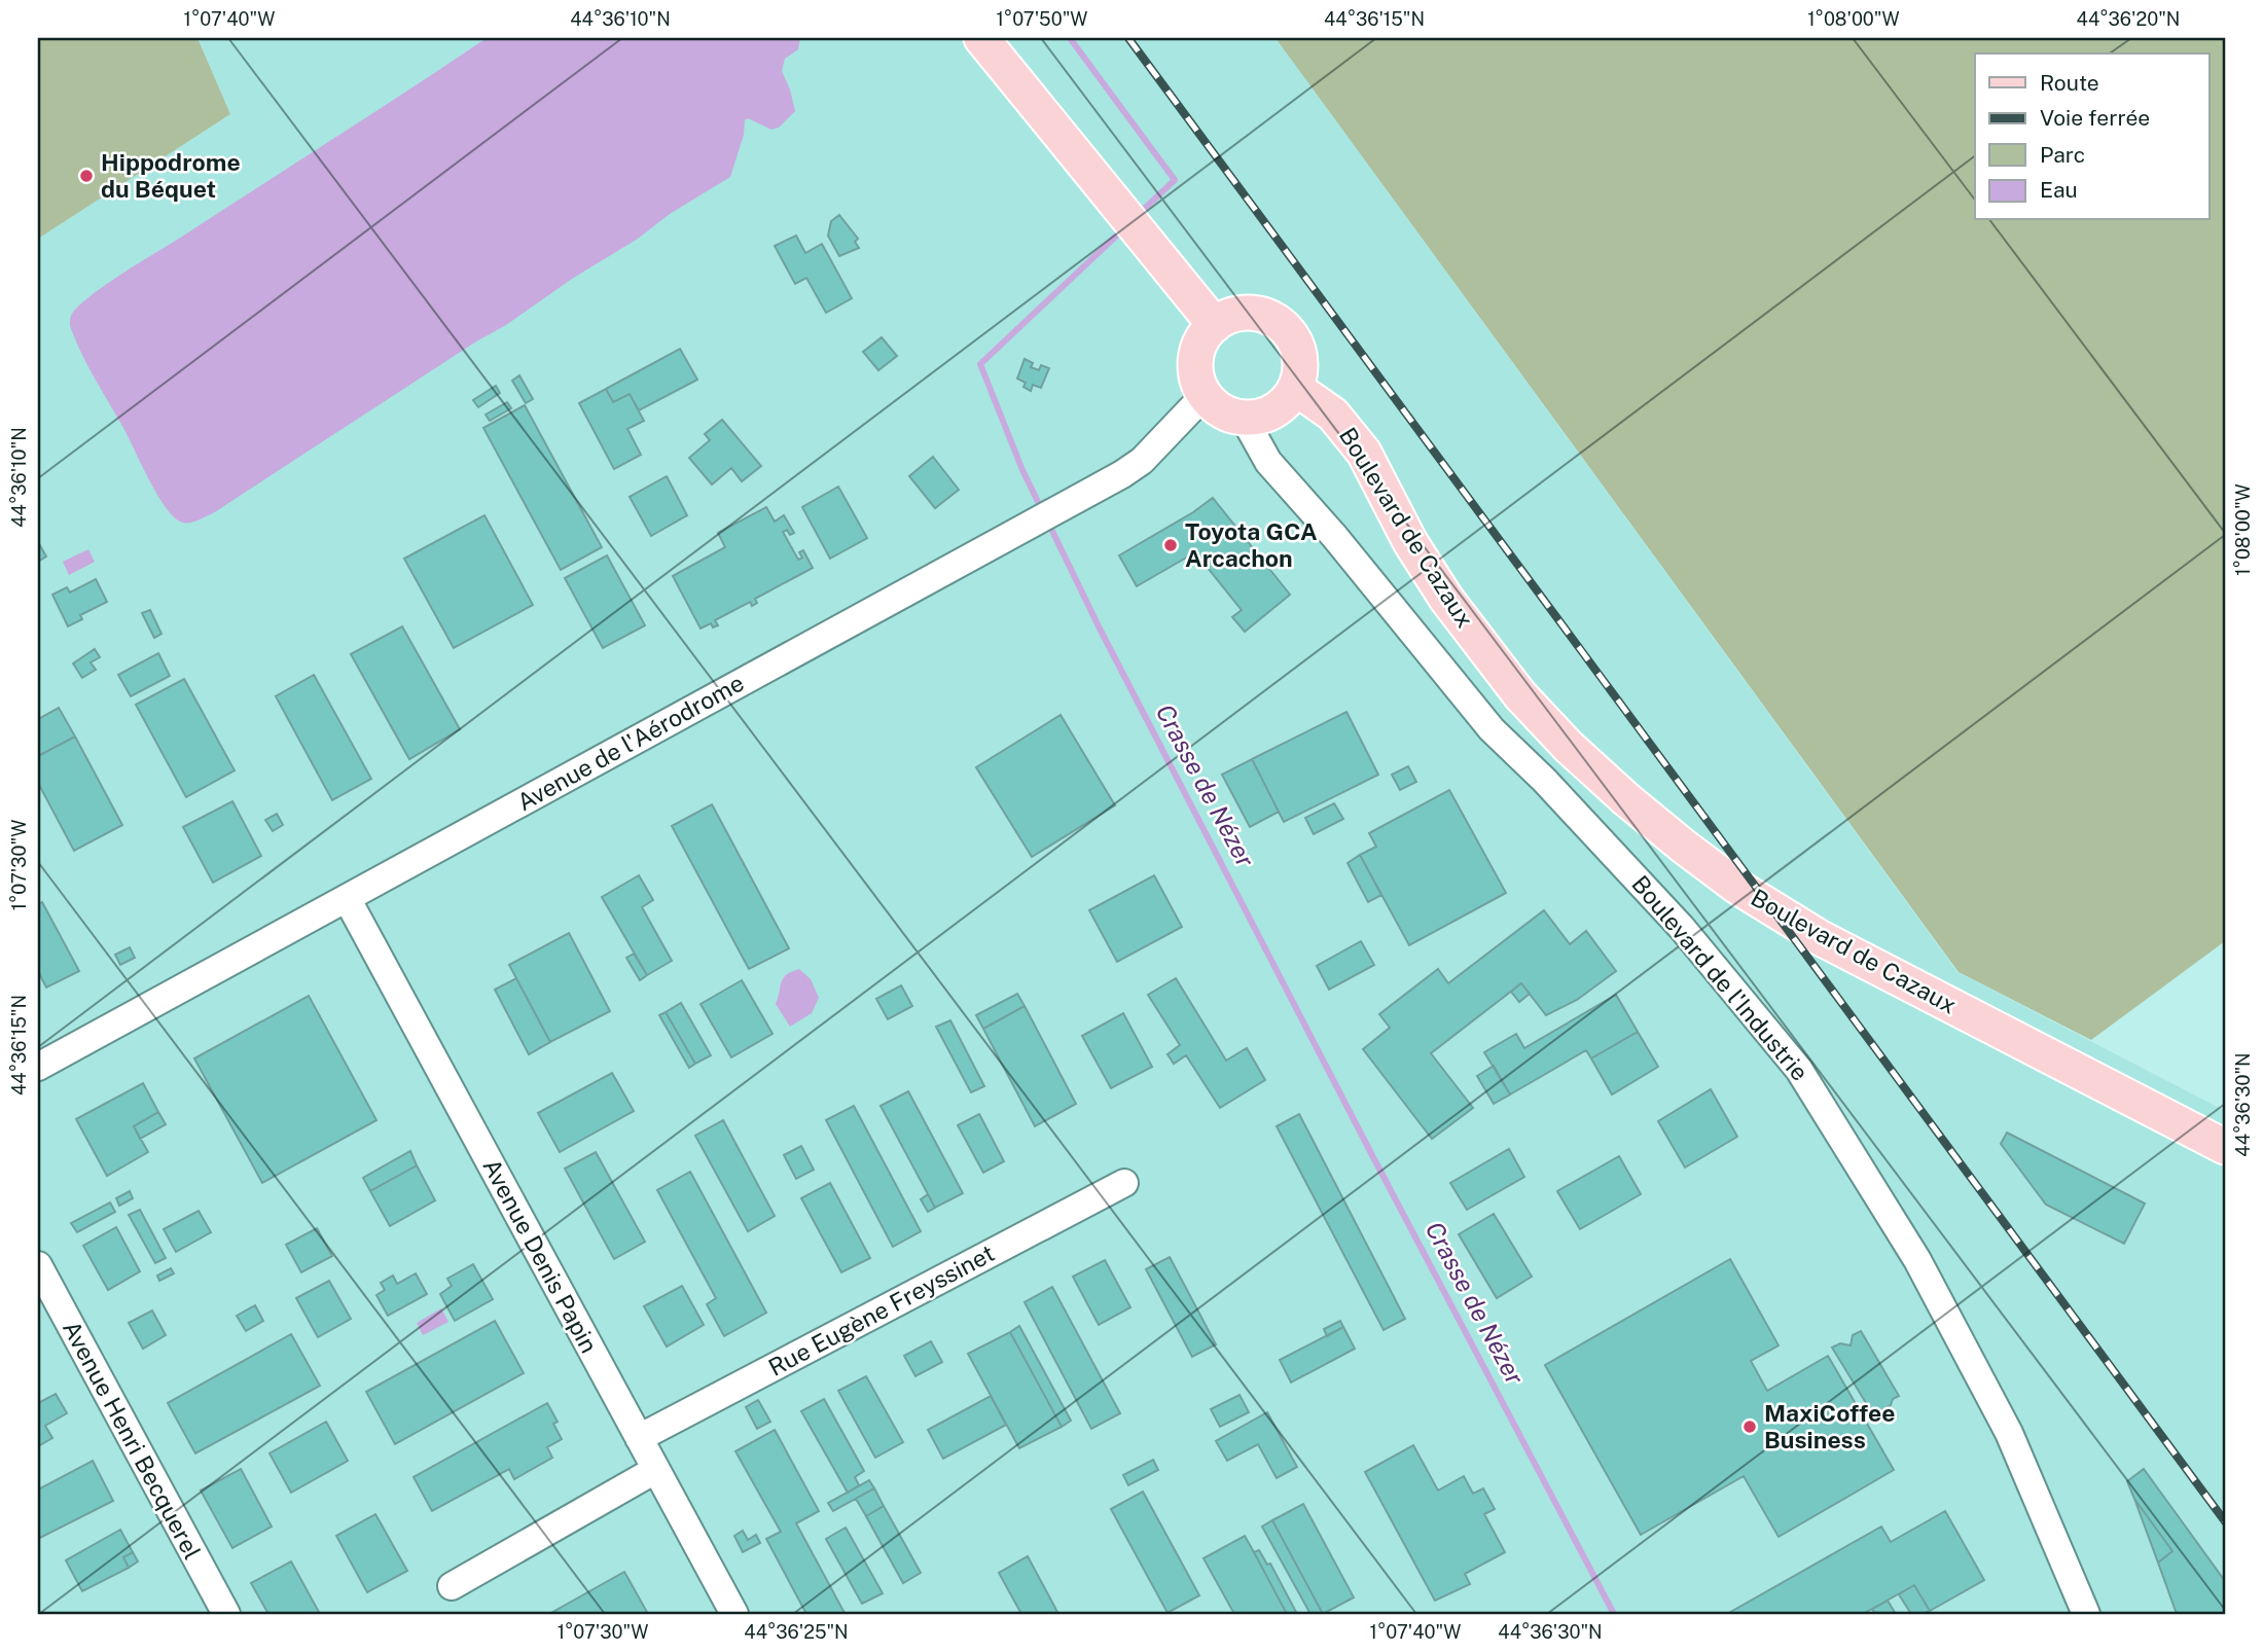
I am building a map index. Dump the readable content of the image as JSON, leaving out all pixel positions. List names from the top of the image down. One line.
{"streets":{"main road":["Boulevard de Cazaux"],"street":["Avenue de l'Aérodrome","Boulevard de l'Industrie","Avenue Denis Papin","Rue Eugène Freyssinet","Avenue Henri Becquerel"]},"crossings":[["Boulevard de Cazaux","Avenue de l'Aérodrome"],["Boulevard de Cazaux","Boulevard de l'Industrie"],["Avenue de l'Aérodrome","Boulevard de l'Industrie"],["Avenue de l'Aérodrome","Avenue Denis Papin"],["Avenue Denis Papin","Rue Eugène Freyssinet"]],"water":["Crasse de Nézer"],"places":["Hippodrome du Béquet","Toyota GCA Arcachon","MaxiCoffee Business"],"legend":["Route","Voie ferrée","Parc","Eau"],"coordinates":["1°07'40\"W","44°36'10\"N","1°07'50\"W","44°36'15\"N","1°08'00\"W","44°36'20\"N","1°07'30\"W","44°36'30\"N","44°36'25\"N"]}
